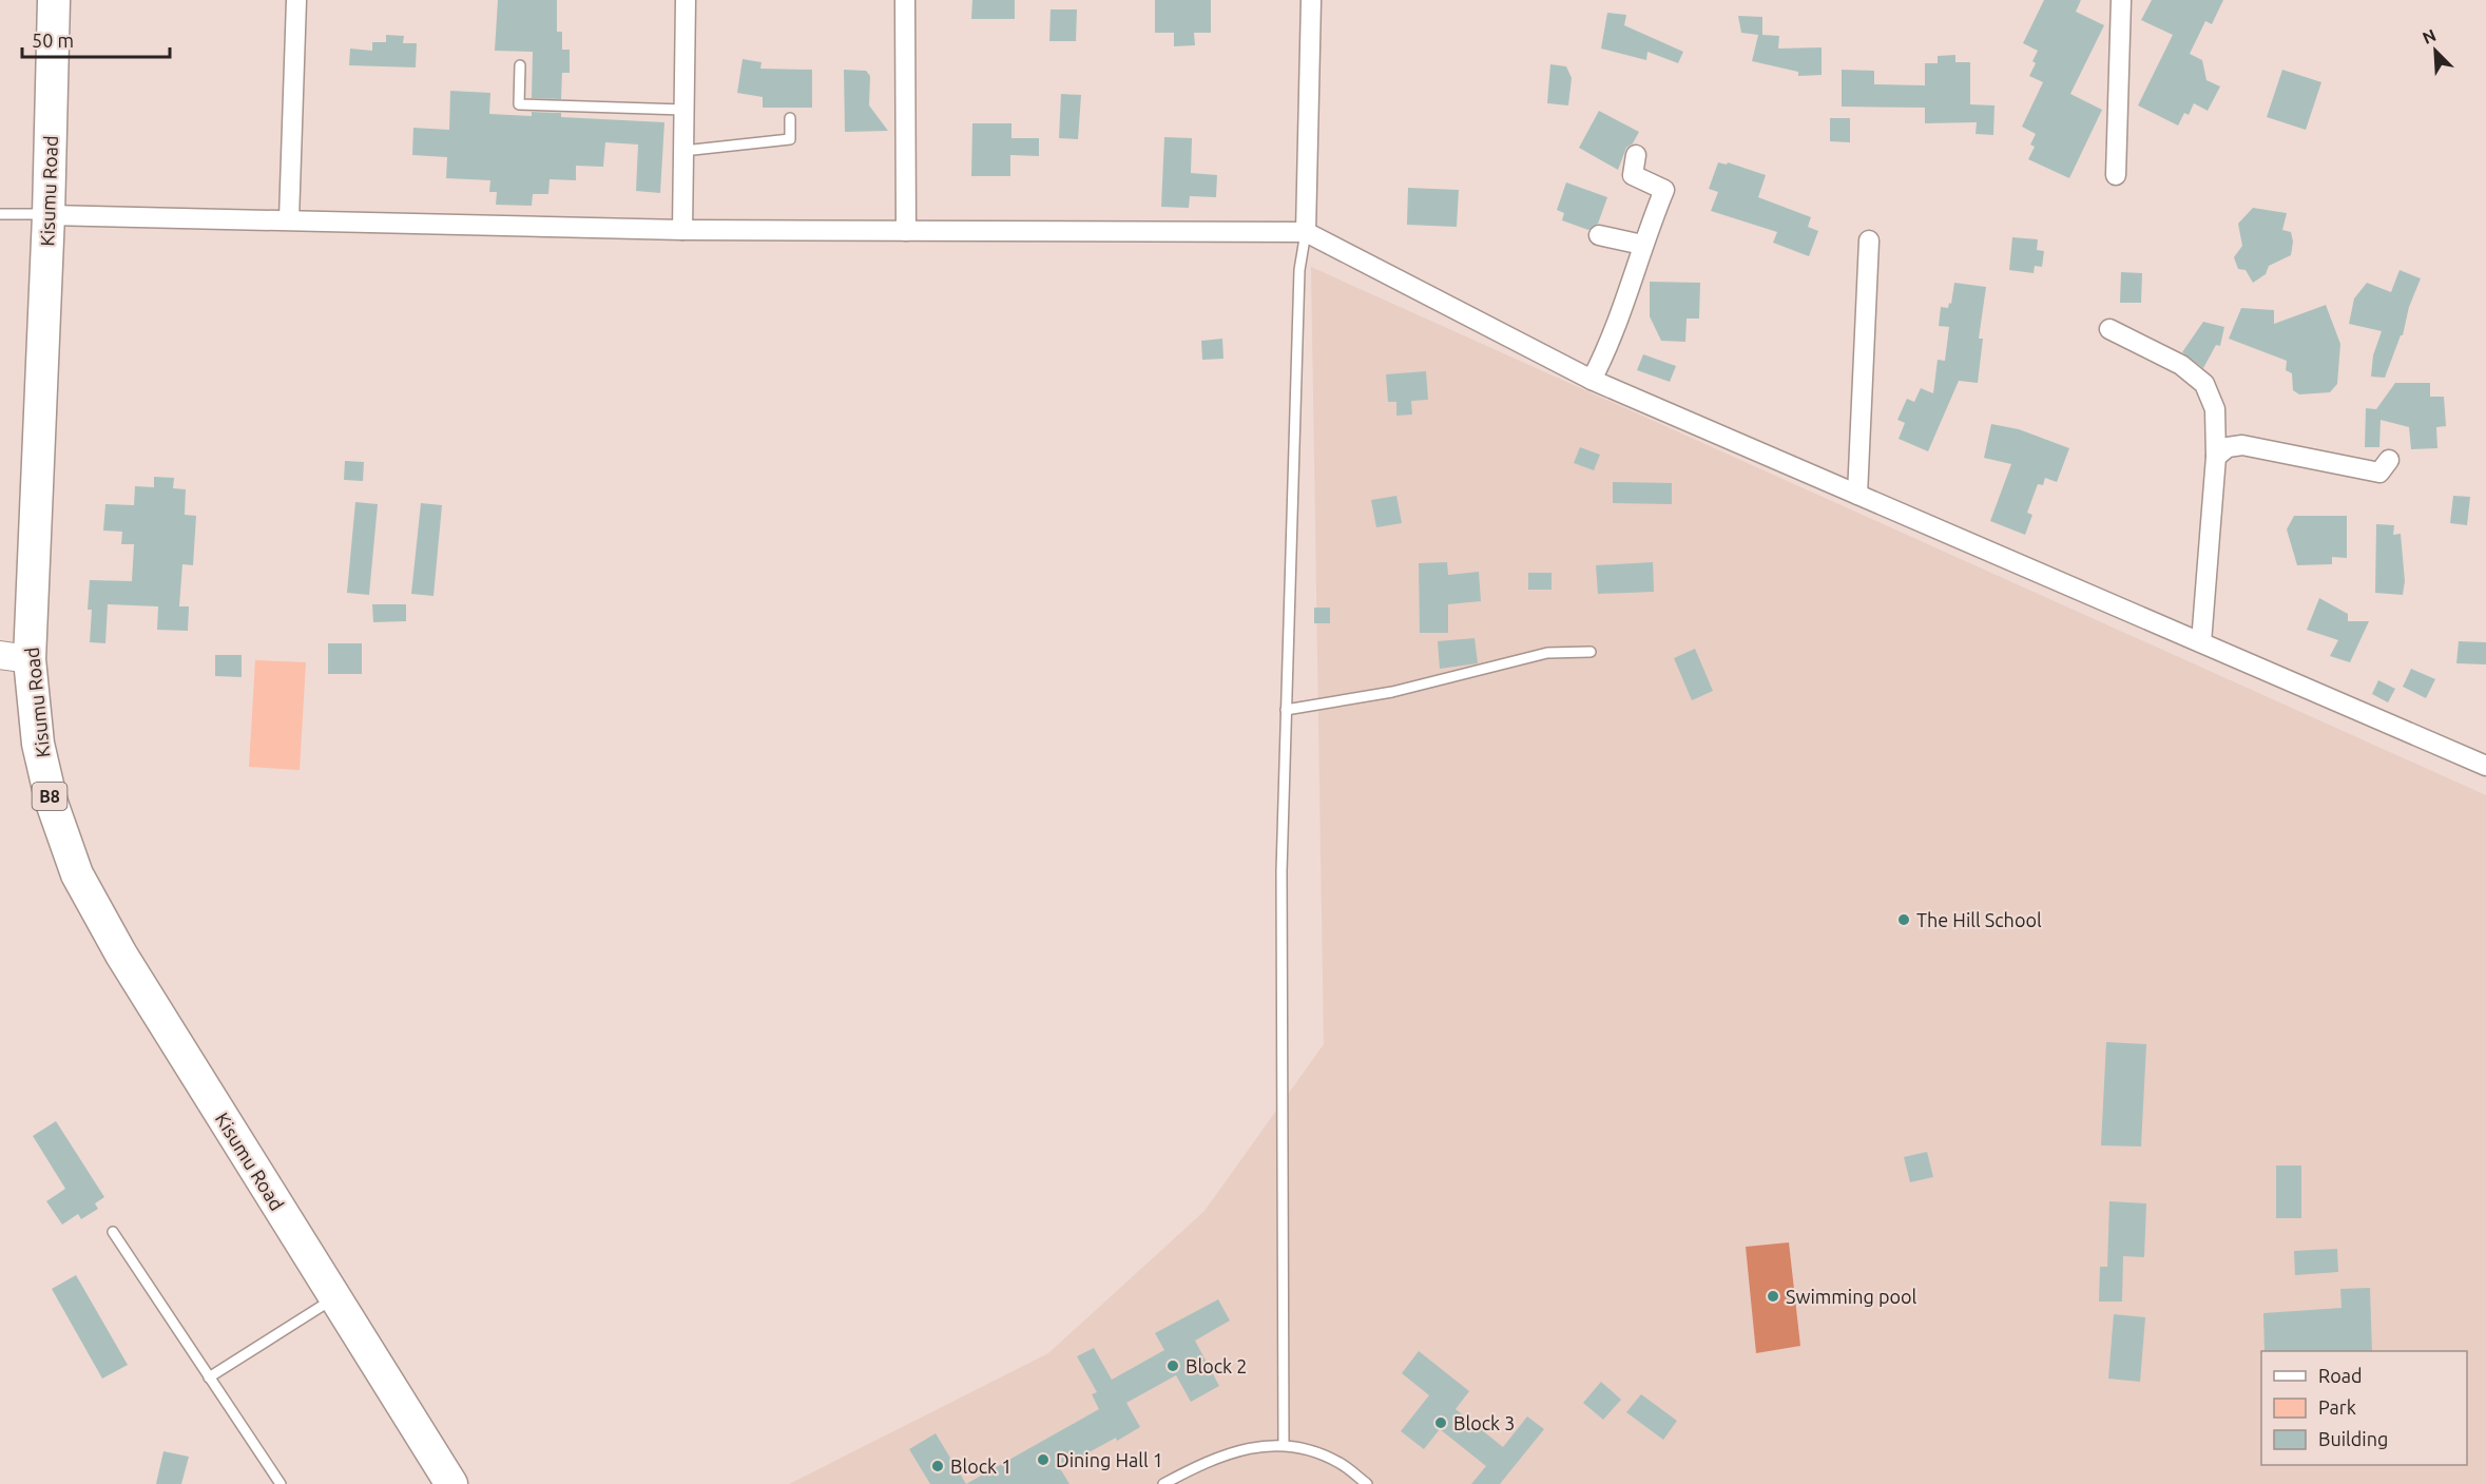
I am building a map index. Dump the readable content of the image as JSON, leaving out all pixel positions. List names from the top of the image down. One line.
{"streets":{"highway":["Kisumu Road","B8"]},"places":["The Hill School","Swimming pool","Block 2","Block 3","Dining Hall 1","Block 1"],"legend":["Road","Park","Building"],"scale_bar":"50 m","north":"top left"}
